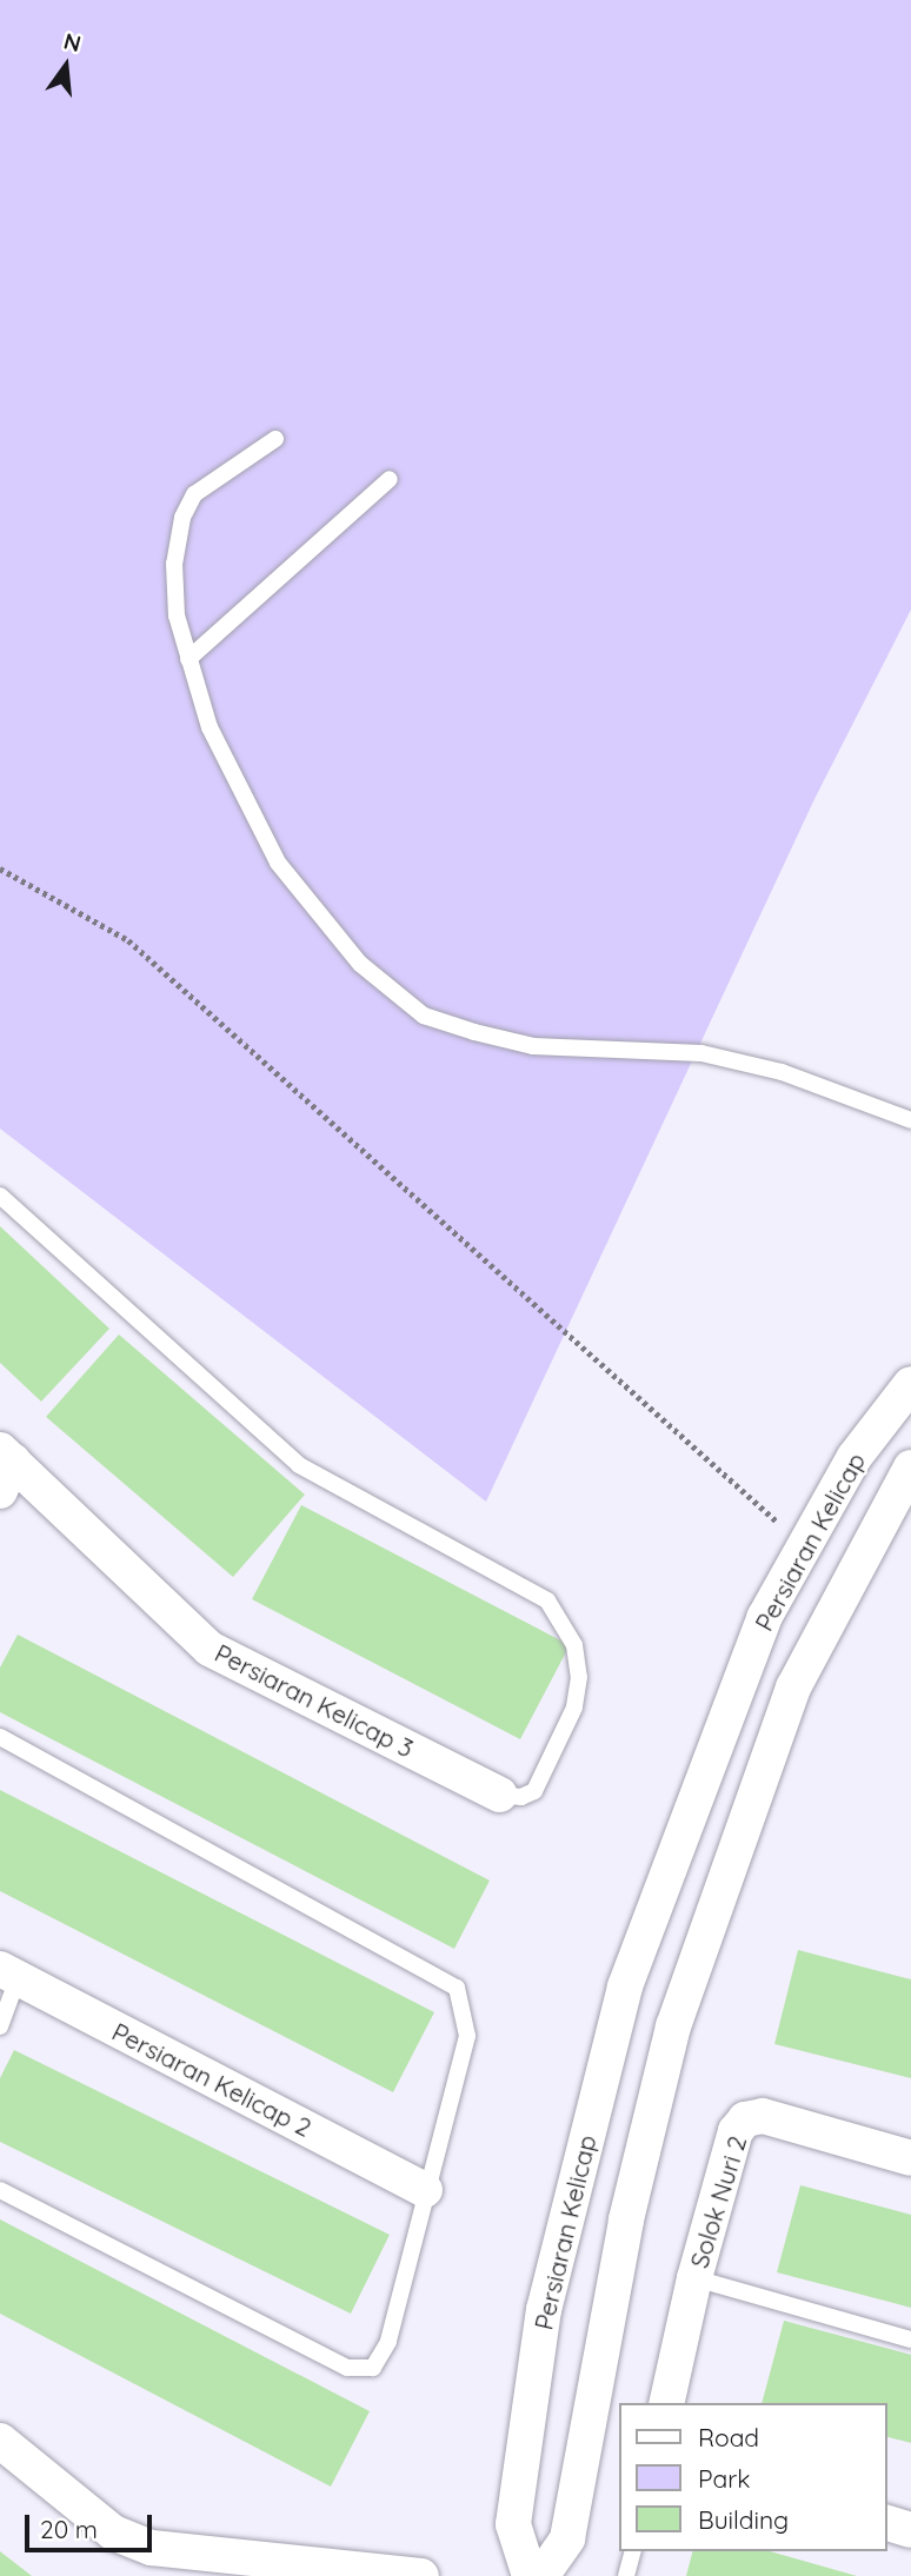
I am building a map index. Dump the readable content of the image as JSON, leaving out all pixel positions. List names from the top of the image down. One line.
{"streets":{"street":["Persiaran Kelicap","Persiaran Kelicap 3","Persiaran Kelicap 2","Solok Nuri 2"]},"legend":["Road","Park","Building"],"scale_bar":"20 m","north":"top"}
